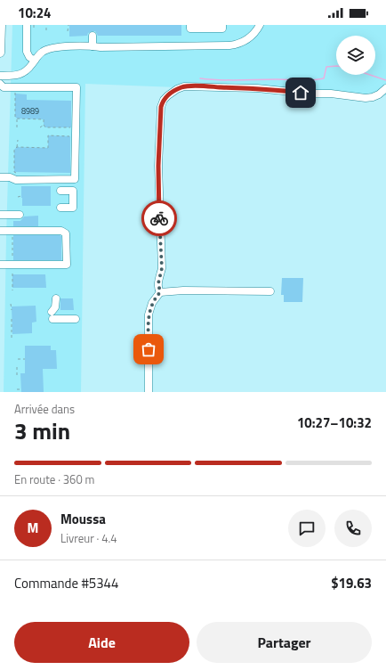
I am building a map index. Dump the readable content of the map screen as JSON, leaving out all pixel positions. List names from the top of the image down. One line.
{"house_numbers":["8989"],"page":{"status":"10:24","heading":["3 min","Arrivée dans","10:27–10:32"],"panel":["Moussa","Livreur · 4.4","Commande #5344","$19.63"],"bar":"En route · 360 m","round":"M","buttons":["Aide","Partager"]}}
